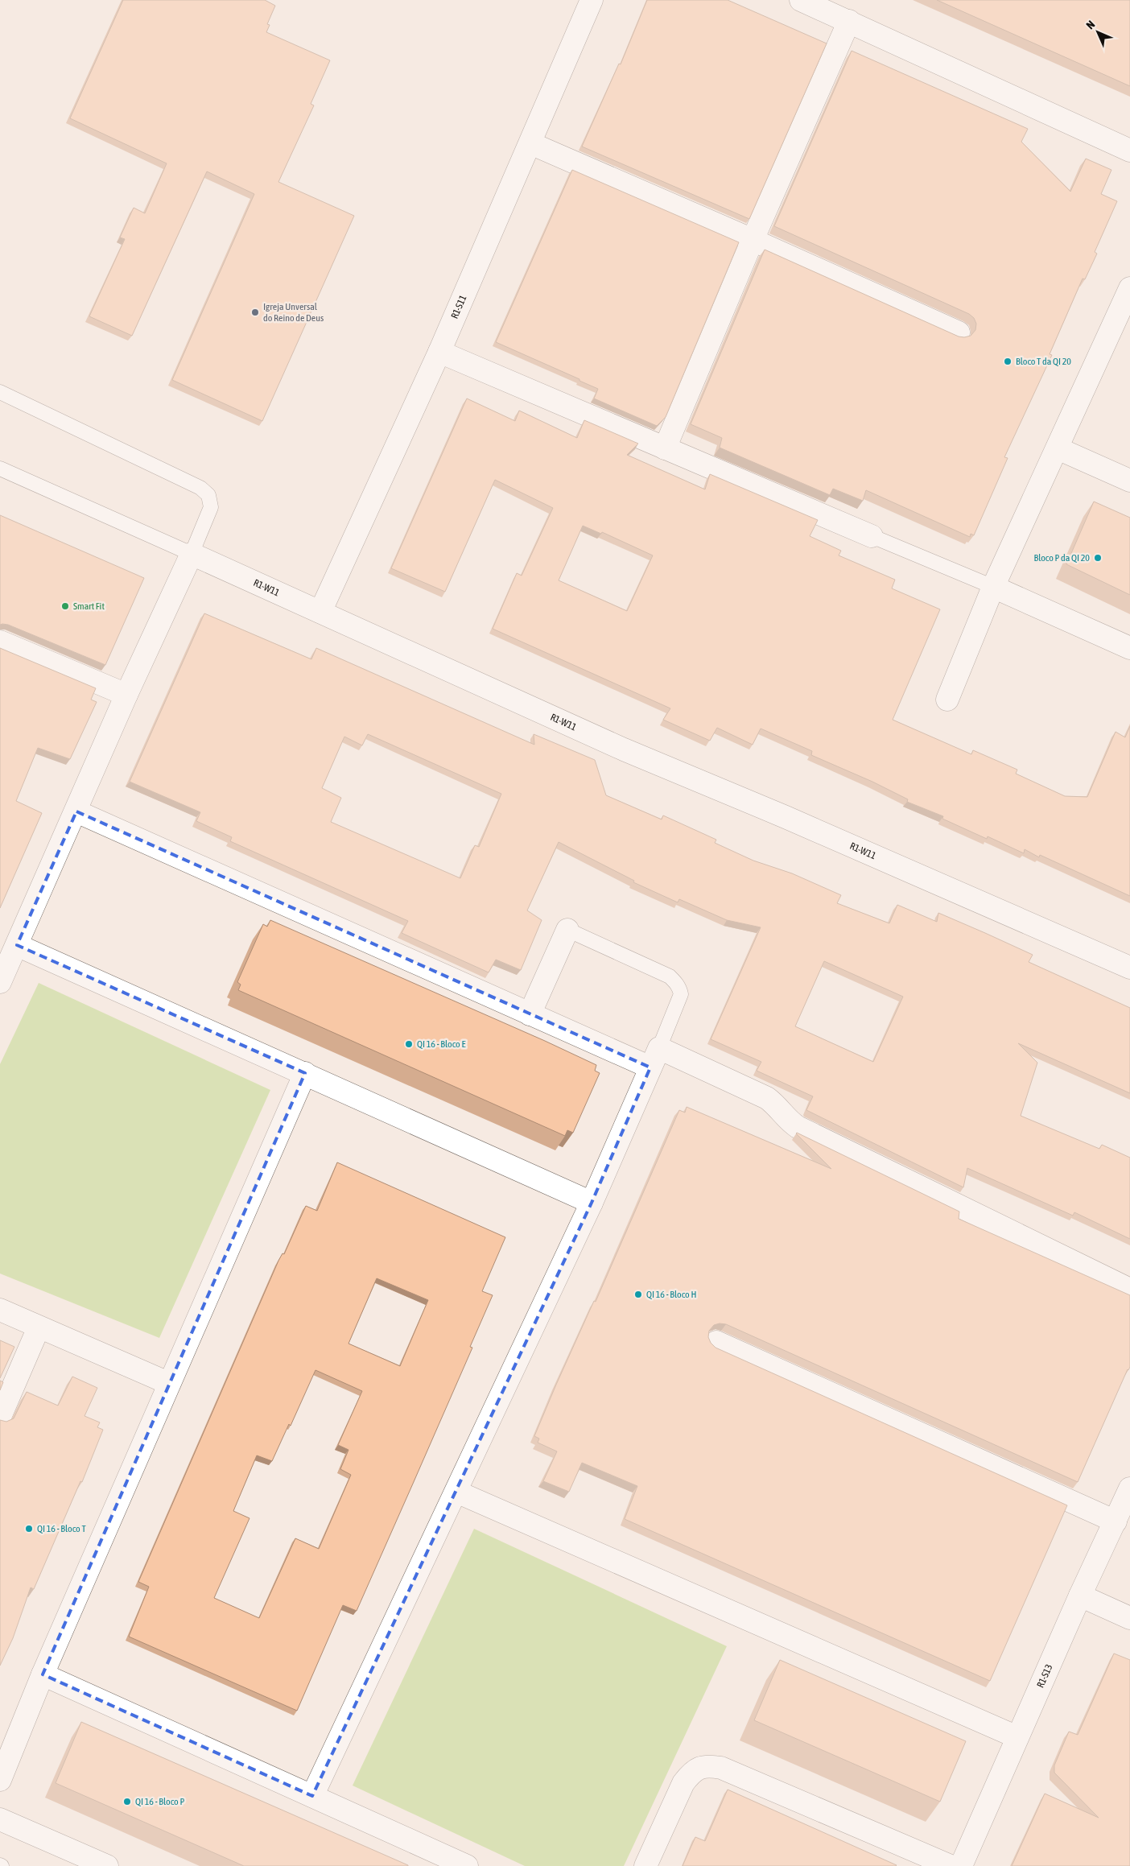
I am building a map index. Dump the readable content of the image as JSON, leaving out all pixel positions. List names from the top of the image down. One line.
{"streets":{"street":["R1-S11","R1-W11","R1-S13"]},"crossings":[["R1-S11","R1-W11"]],"places":["Igreja Unversal do Reino de Deus","Bloco T da QI 20","Bloco P da QI 20","Smart Fit","QI 16 - Bloco E","QI 16 - Bloco H","QI 16 - Bloco T","QI 16 - Bloco P"],"north":"top left"}
